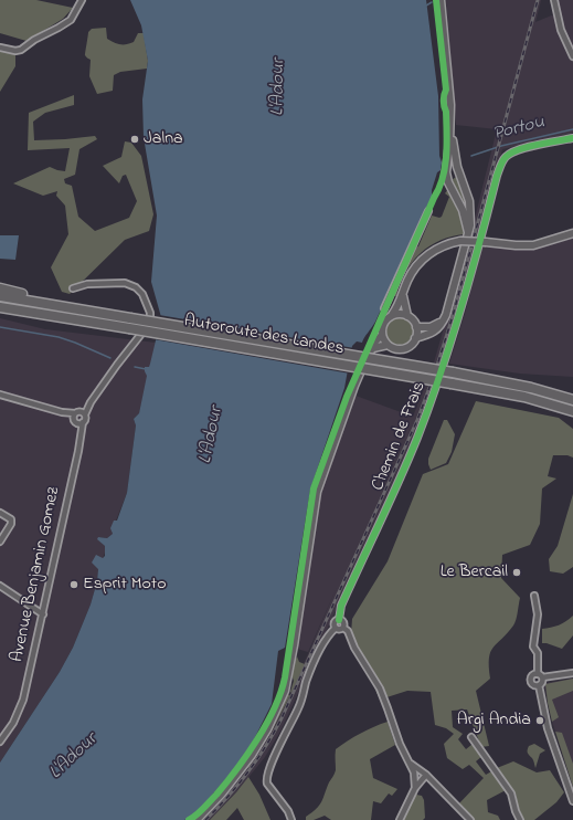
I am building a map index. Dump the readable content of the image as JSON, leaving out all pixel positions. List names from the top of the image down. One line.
{"streets":{"highway":["Autoroute des Landes"],"street":["Chemin de Frais","Avenue Benjamin Gomez"]},"water":["L'Adour","Portou"],"places":["Jalna","Le Bercail","Esprit Moto","Argi Andia"]}
